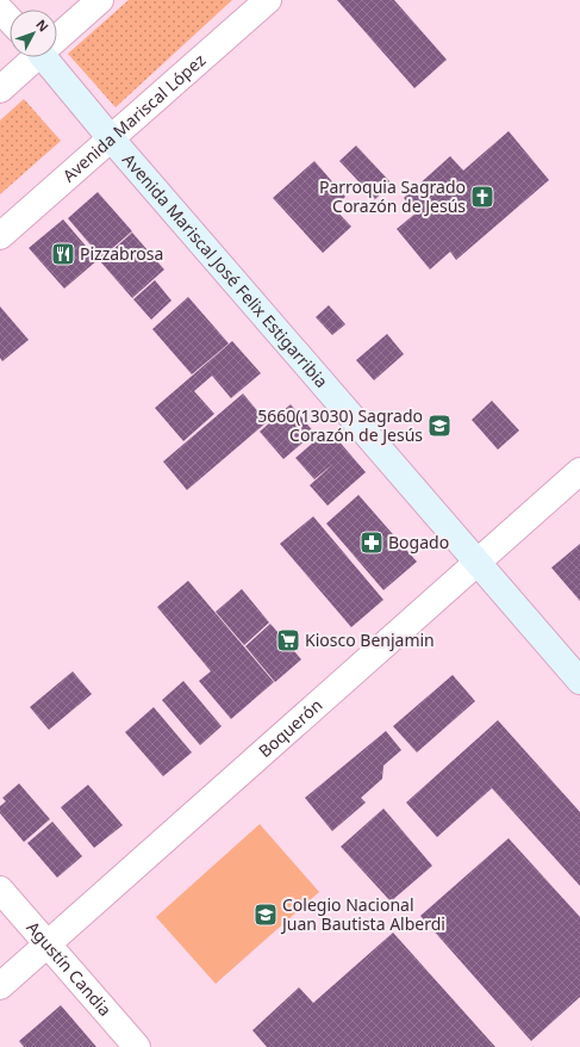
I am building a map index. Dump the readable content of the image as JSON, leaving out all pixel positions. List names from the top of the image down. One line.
{"streets":{"main road":["Avenida Mariscal José Felix Estigarribia"],"street":["Avenida Mariscal López","Boquerón","Agustín Candia"]},"crossings":[["Avenida Mariscal López","Avenida Mariscal José Felix Estigarribia"],["Avenida Mariscal José Felix Estigarribia","Boquerón"],["Boquerón","Agustín Candia"]],"places":{"church":["Parroquia Sagrado Corazón de Jesús"],"restaurant":["Pizzabrosa"],"school or university":["5660(13030) Sagrado Corazón de Jesús","Colegio Nacional Juan Bautista Alberdi"],"pharmacy":["Bogado"],"supermarket":["Kiosco Benjamin"]},"north":"top right"}
